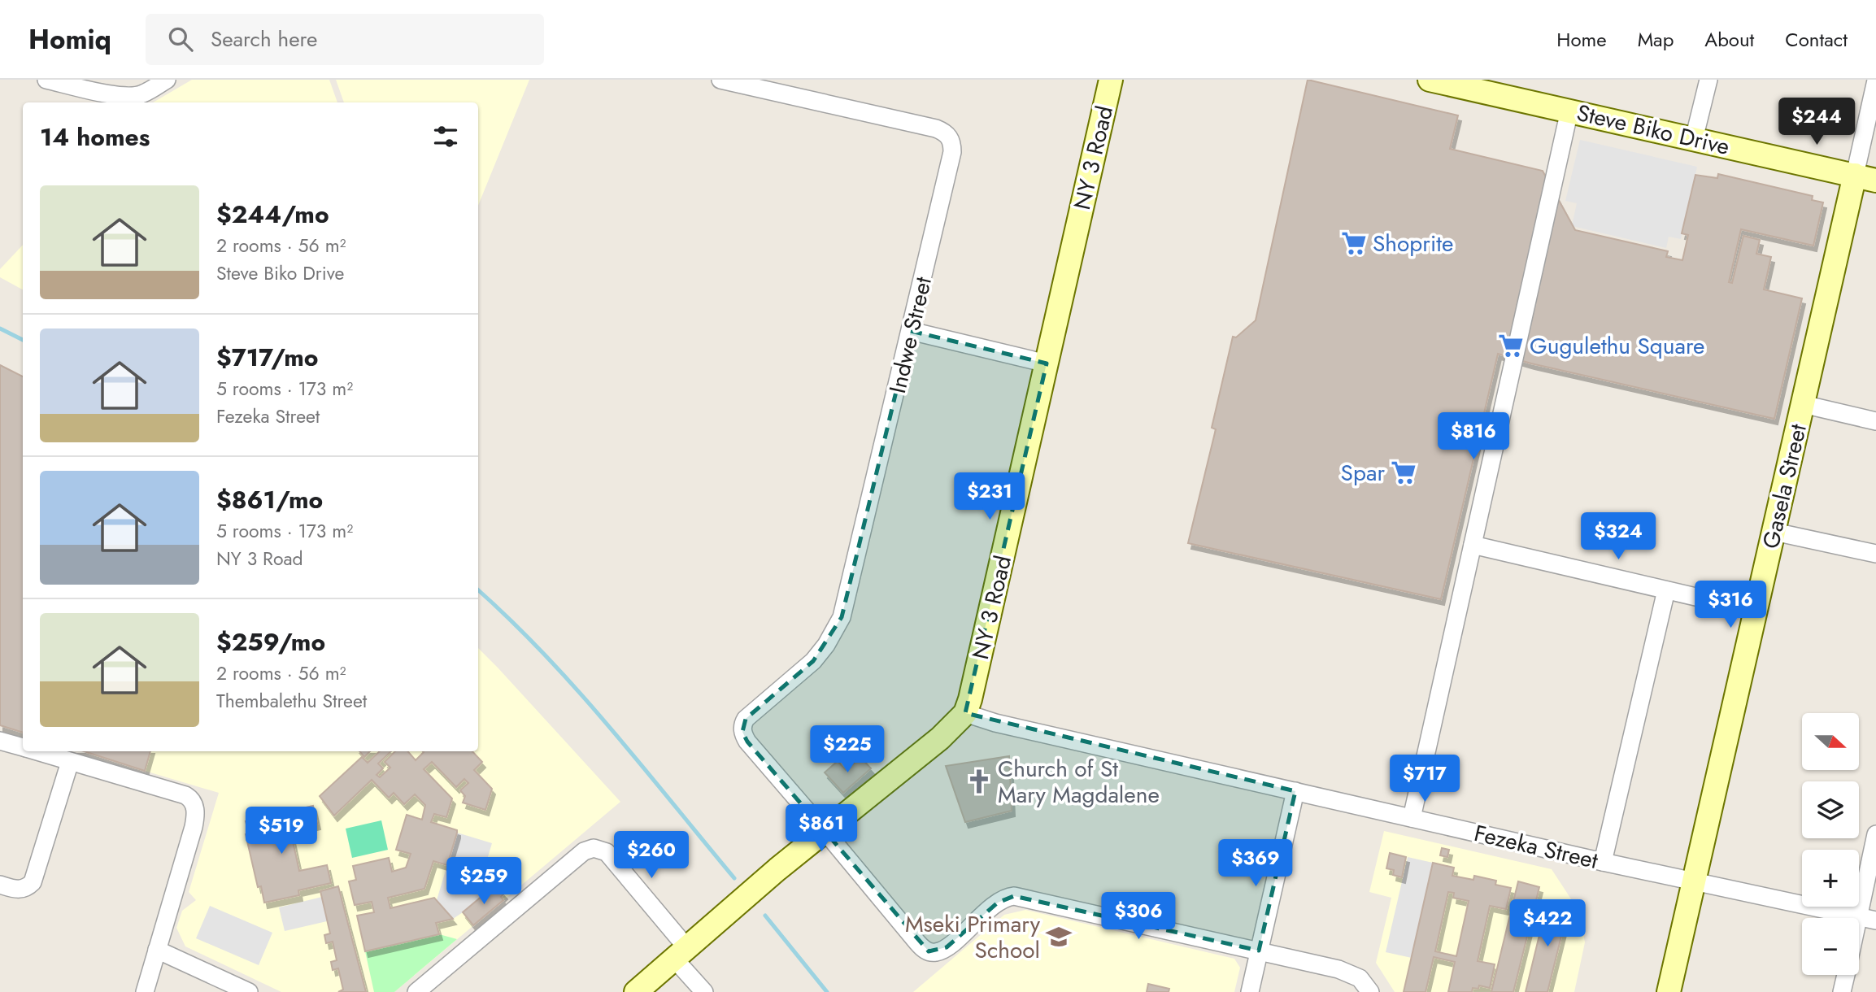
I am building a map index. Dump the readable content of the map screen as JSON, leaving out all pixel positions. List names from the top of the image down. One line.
{"streets":{"street":["Steve Biko Drive","NY 3 Road","Indwe Street","Gasela Street","Fezeka Street"]},"crossings":[["Steve Biko Drive","Gasela Street"],["NY 3 Road","Indwe Street"],["NY 3 Road","Fezeka Street"],["Gasela Street","Fezeka Street"]],"places":{"supermarket":["Shoprite","Gugulethu Square","Spar"],"church":["Church of St Mary Magdalene"],"school or university":["Mseki Primary School"]},"north":"right","page":{"header":"Homiq","search":"Search here","nav":["Home","Map","About","Contact"],"price":["$244","$816","$231","$324","$316","$225","$717","$861","$519","$260","$369","$259","$306","$422"],"heading":"14 homes","list":[{"name":"$244/mo","note":"2 rooms · 56 m² · Steve Biko Drive"},{"name":"$717/mo","note":"5 rooms · 173 m² · Fezeka Street"},{"name":"$861/mo","note":"5 rooms · 173 m² · NY 3 Road"},{"name":"$259/mo","note":"2 rooms · 56 m² · Thembalethu Street"}],"map_buttons":["+","−"]}}
